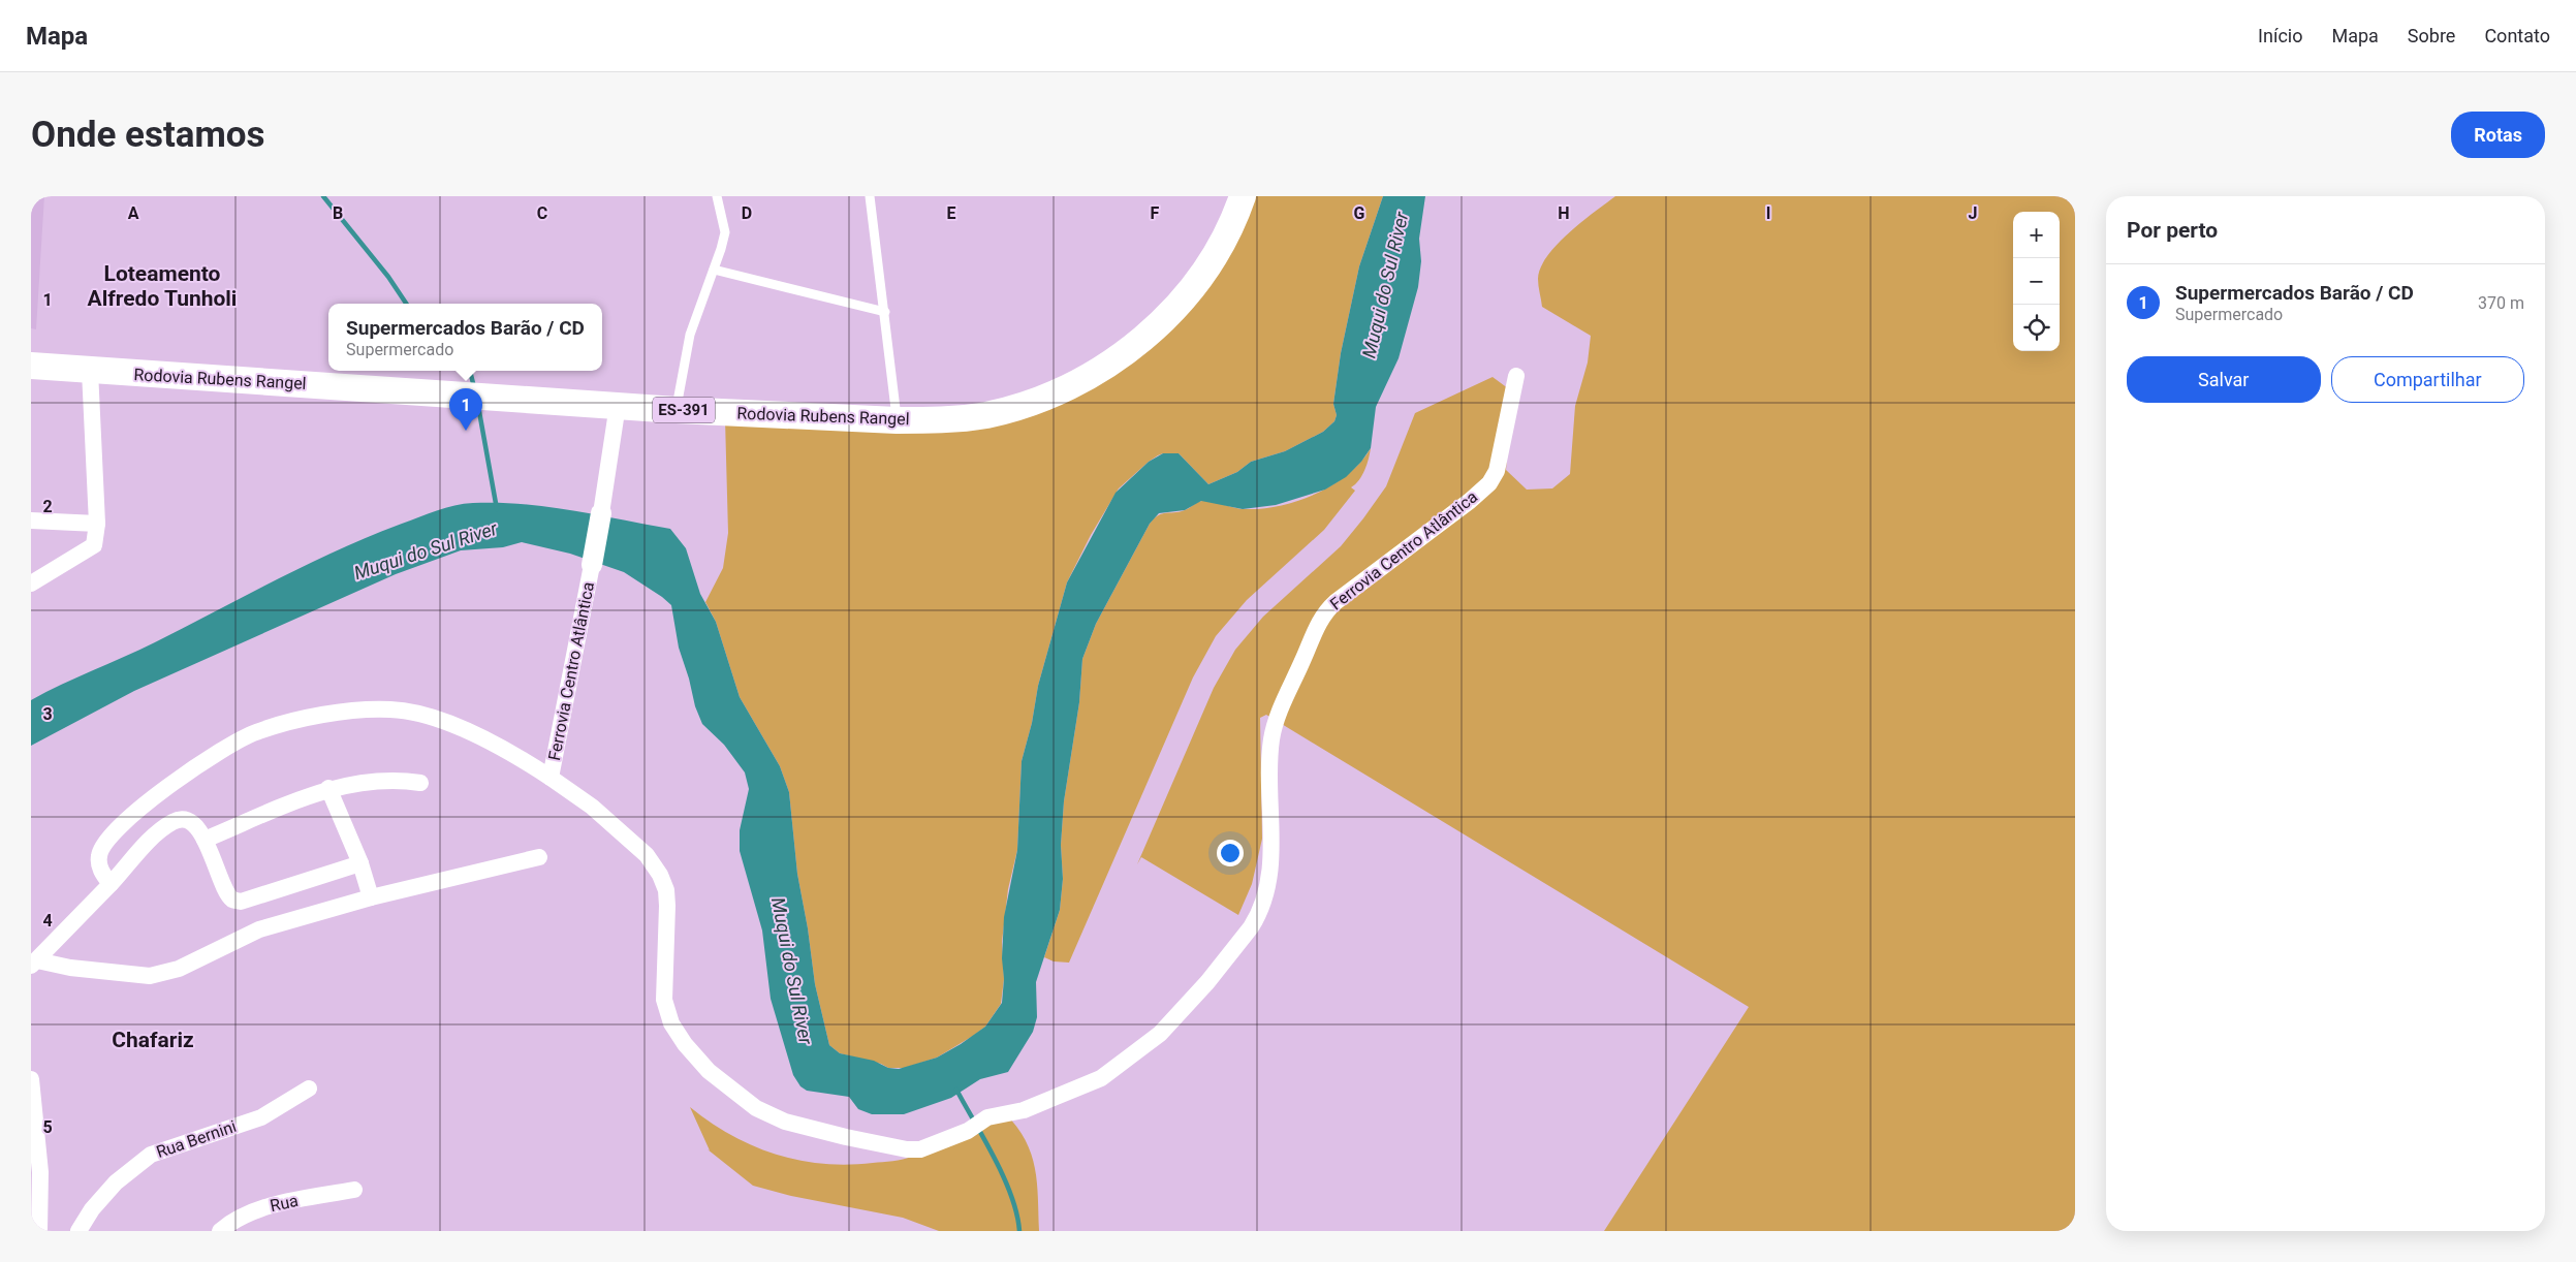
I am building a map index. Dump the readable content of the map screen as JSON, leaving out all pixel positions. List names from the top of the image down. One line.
{"streets":{"main road":["Rodovia Rubens Rangel","ES-391"],"street":["Ferrovia Centro Atlântica","Rua Bernini","Rua"]},"districts":["Loteamento Alfredo Tunholi","Chafariz"],"water":["Muqui do Sul River"],"page":{"header":"Mapa","nav":["Início","Mapa","Sobre","Contato"],"buttons":["Rotas",["Salvar","Compartilhar"]],"title":"Onde estamos","heading":"Por perto","map_buttons":["+","−"],"list":[{"mark":"1","name":"Supermercados Barão / CD","note":"Supermercado","value":"370 m"}],"popup":["Supermercados Barão / CD","Supermercado"],"pins":"1"},"grid":{"columns":["A","B","C","D","E","F","G","H","I","J"],"rows":["1","2","3","4","5"]}}
